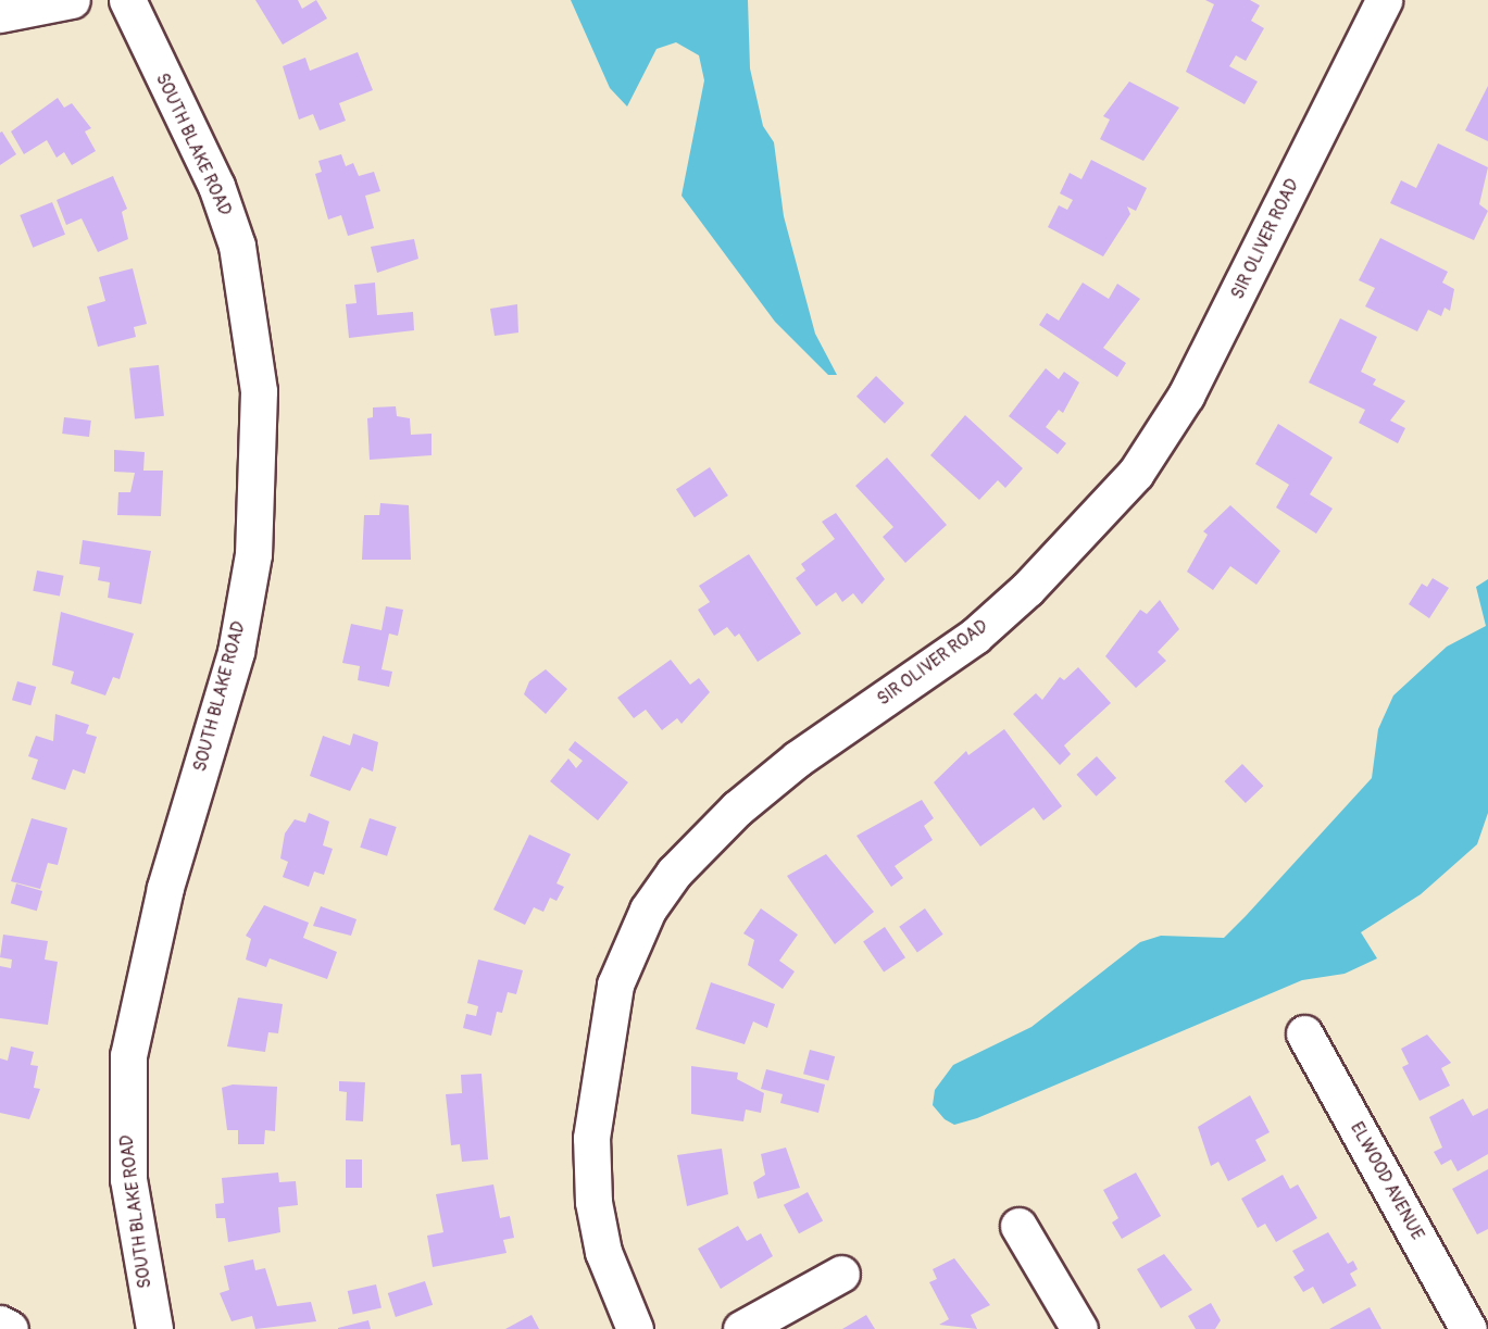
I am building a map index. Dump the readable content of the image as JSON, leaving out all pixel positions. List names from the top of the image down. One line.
{"streets":{"street":["SOUTH BLAKE ROAD","SIR OLIVER ROAD","ELWOOD AVENUE"]}}
